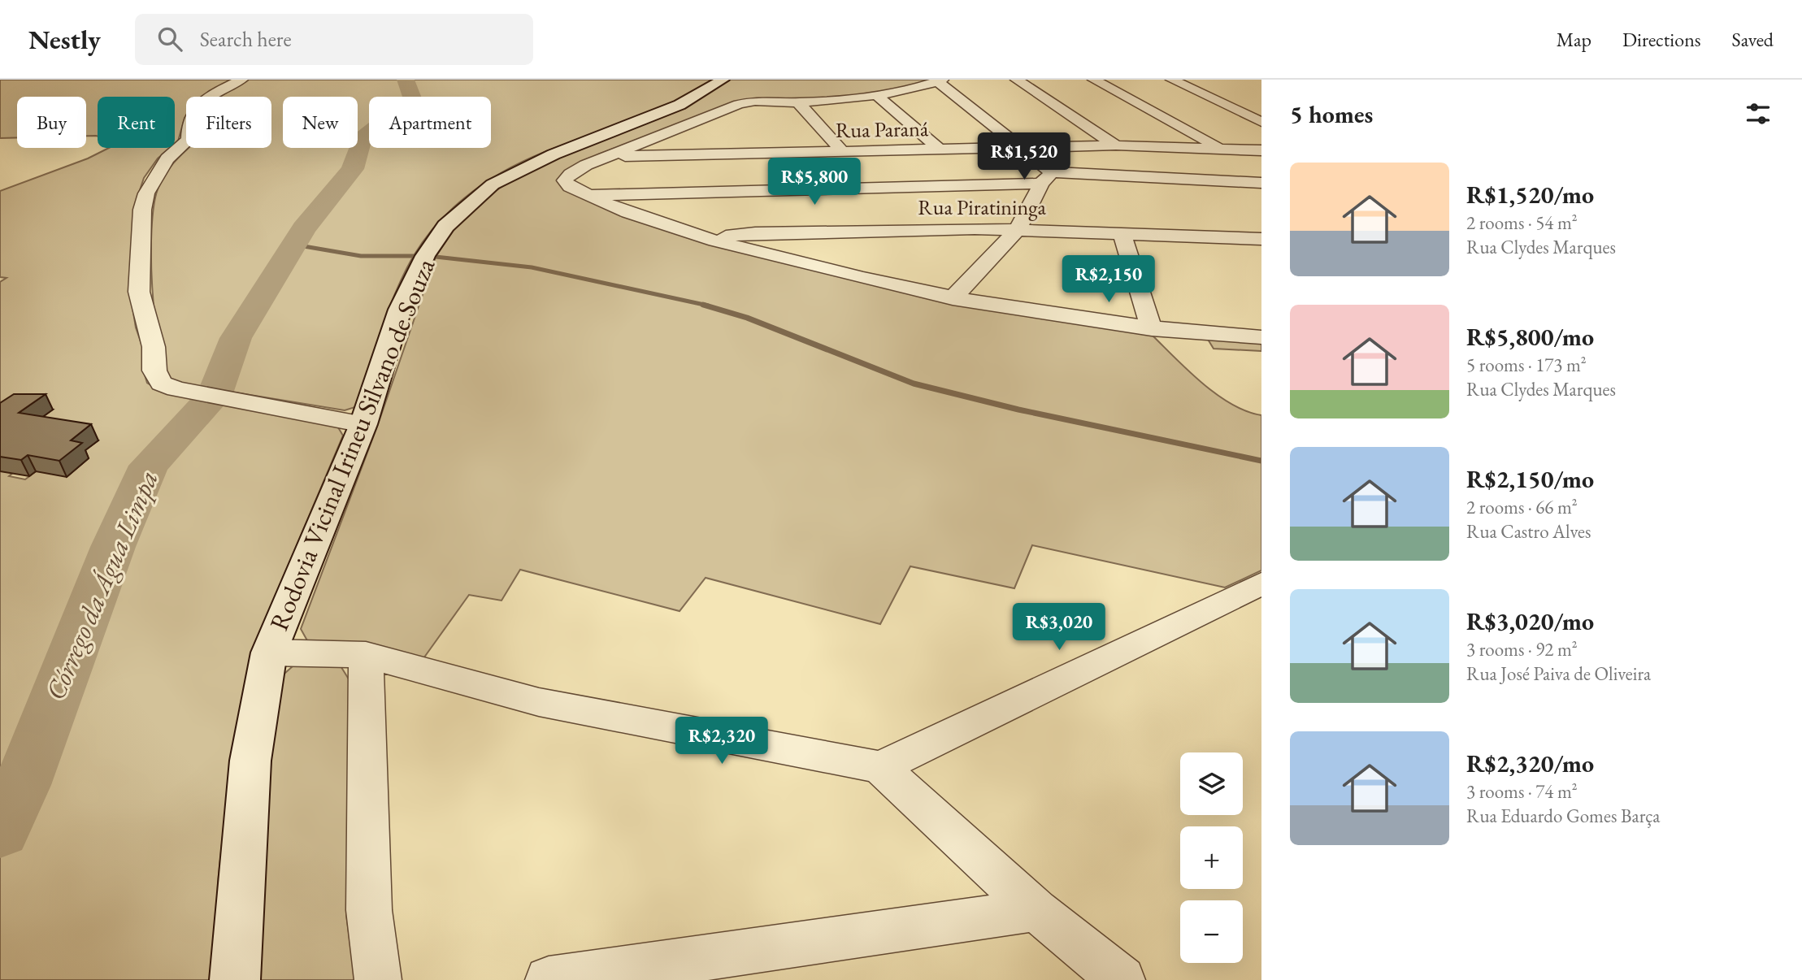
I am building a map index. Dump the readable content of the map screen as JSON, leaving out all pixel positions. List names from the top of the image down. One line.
{"streets":{"main road":["Rodovia Vicinal Irineu Silvano de Souza"],"street":["Rua Paraná","Rua Piratininga"]},"water":["Córrego da Água Limpa"],"page":{"header":"Nestly","search":"Search here","nav":["Map","Directions","Saved"],"heading":"5 homes","chip":["Buy","Rent","Filters","New","Apartment"],"price":["R$1,520","R$5,800","R$2,150","R$3,020","R$2,320"],"list":[{"name":"R$1,520/mo","note":"2 rooms · 54 m² · Rua Clydes Marques"},{"name":"R$5,800/mo","note":"5 rooms · 173 m² · Rua Clydes Marques"},{"name":"R$2,150/mo","note":"2 rooms · 66 m² · Rua Castro Alves"},{"name":"R$3,020/mo","note":"3 rooms · 92 m² · Rua José Paiva de Oliveira"},{"name":"R$2,320/mo","note":"3 rooms · 74 m² · Rua Eduardo Gomes Barça"}],"map_buttons":["+","−"]}}
